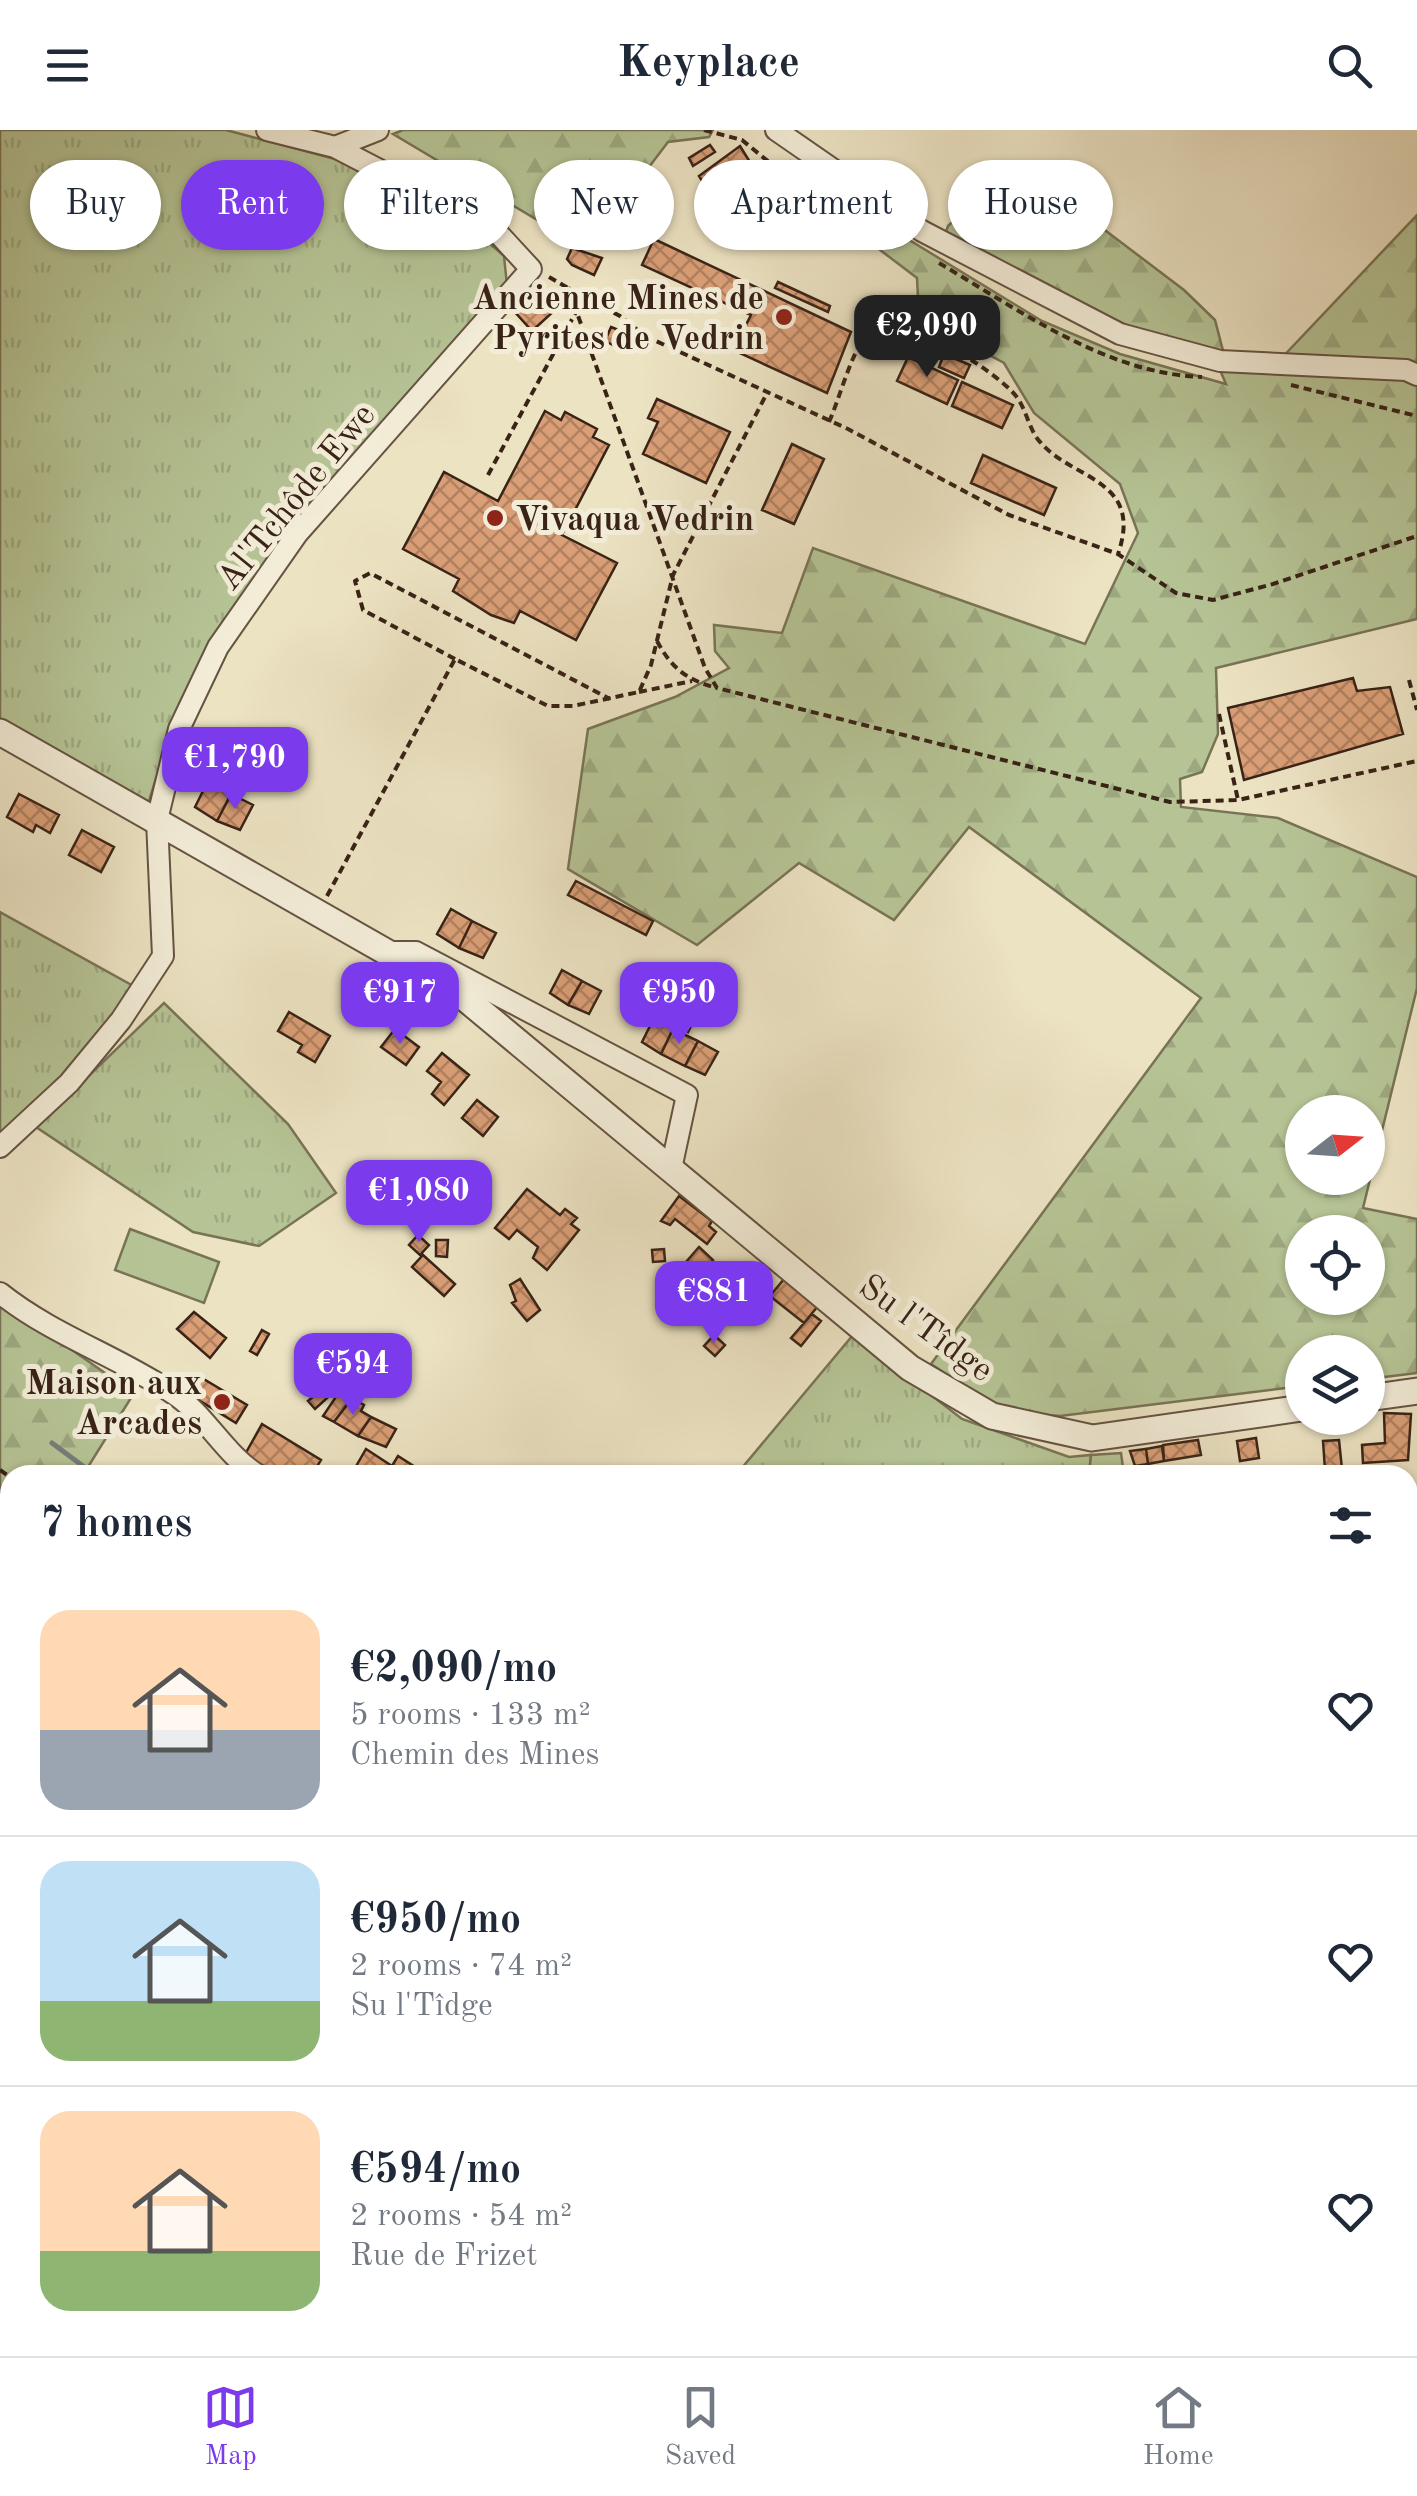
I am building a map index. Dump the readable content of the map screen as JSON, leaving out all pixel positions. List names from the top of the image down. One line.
{"streets":{"street":["Al'Tchôde Ewe","Su l'Tîdge"]},"crossings":[["Al'Tchôde Ewe","Su l'Tîdge"]],"places":["Ancienne Mines de Pyrites de Vedrin","Vivaqua Vedrin","Maison aux Arcades"],"north":"right","page":{"header":"Keyplace","chip":["Buy","Rent","Filters","New","Apartment","House"],"price":["€2,090","€1,790","€917","€950","€1,080","€881","€594"],"heading":"7 homes","list":[{"name":"€2,090/mo","note":"5 rooms · 133 m² · Chemin des Mines"},{"name":"€950/mo","note":"2 rooms · 74 m² · Su l'Tîdge"},{"name":"€594/mo","note":"2 rooms · 54 m² · Rue de Frizet"}],"tabs":["Map","Saved","Home"]}}
